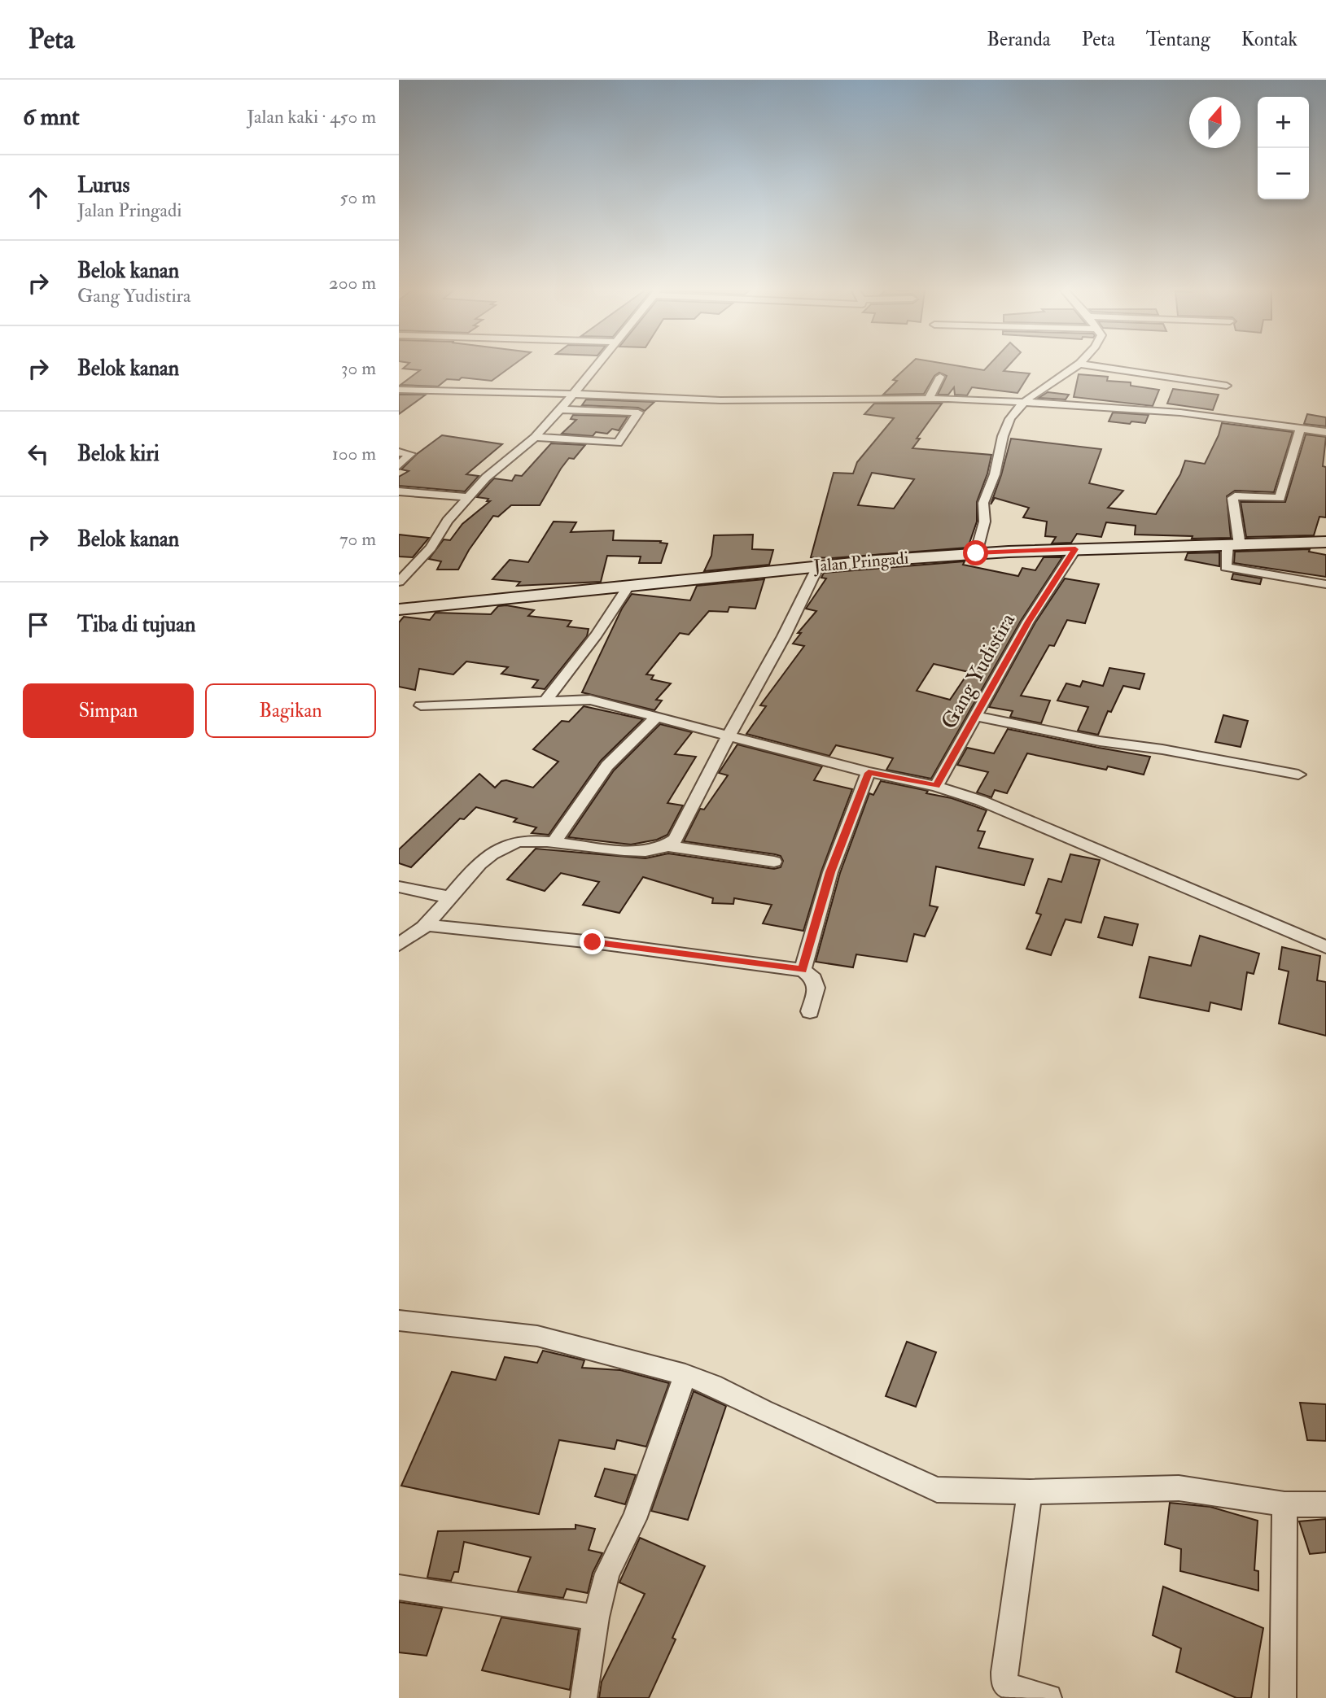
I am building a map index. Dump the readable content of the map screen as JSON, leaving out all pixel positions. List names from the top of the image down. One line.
{"streets":{"street":["Jalan Pringadi","Gang Yudistira"]},"crossings":[["Jalan Pringadi","Gang Yudistira"]],"north":"top","page":{"header":"Peta","nav":["Beranda","Peta","Tentang","Kontak"],"heading":["6 mnt","Jalan kaki · 450 m"],"map_buttons":["+","−"],"list":[["Lurus","Jalan Pringadi","50 m"],["Belok kanan","Gang Yudistira","200 m"],["Belok kanan","30 m"],["Belok kiri","100 m"],["Belok kanan","70 m"],"Tiba di tujuan"],"buttons":["Simpan","Bagikan"]}}
